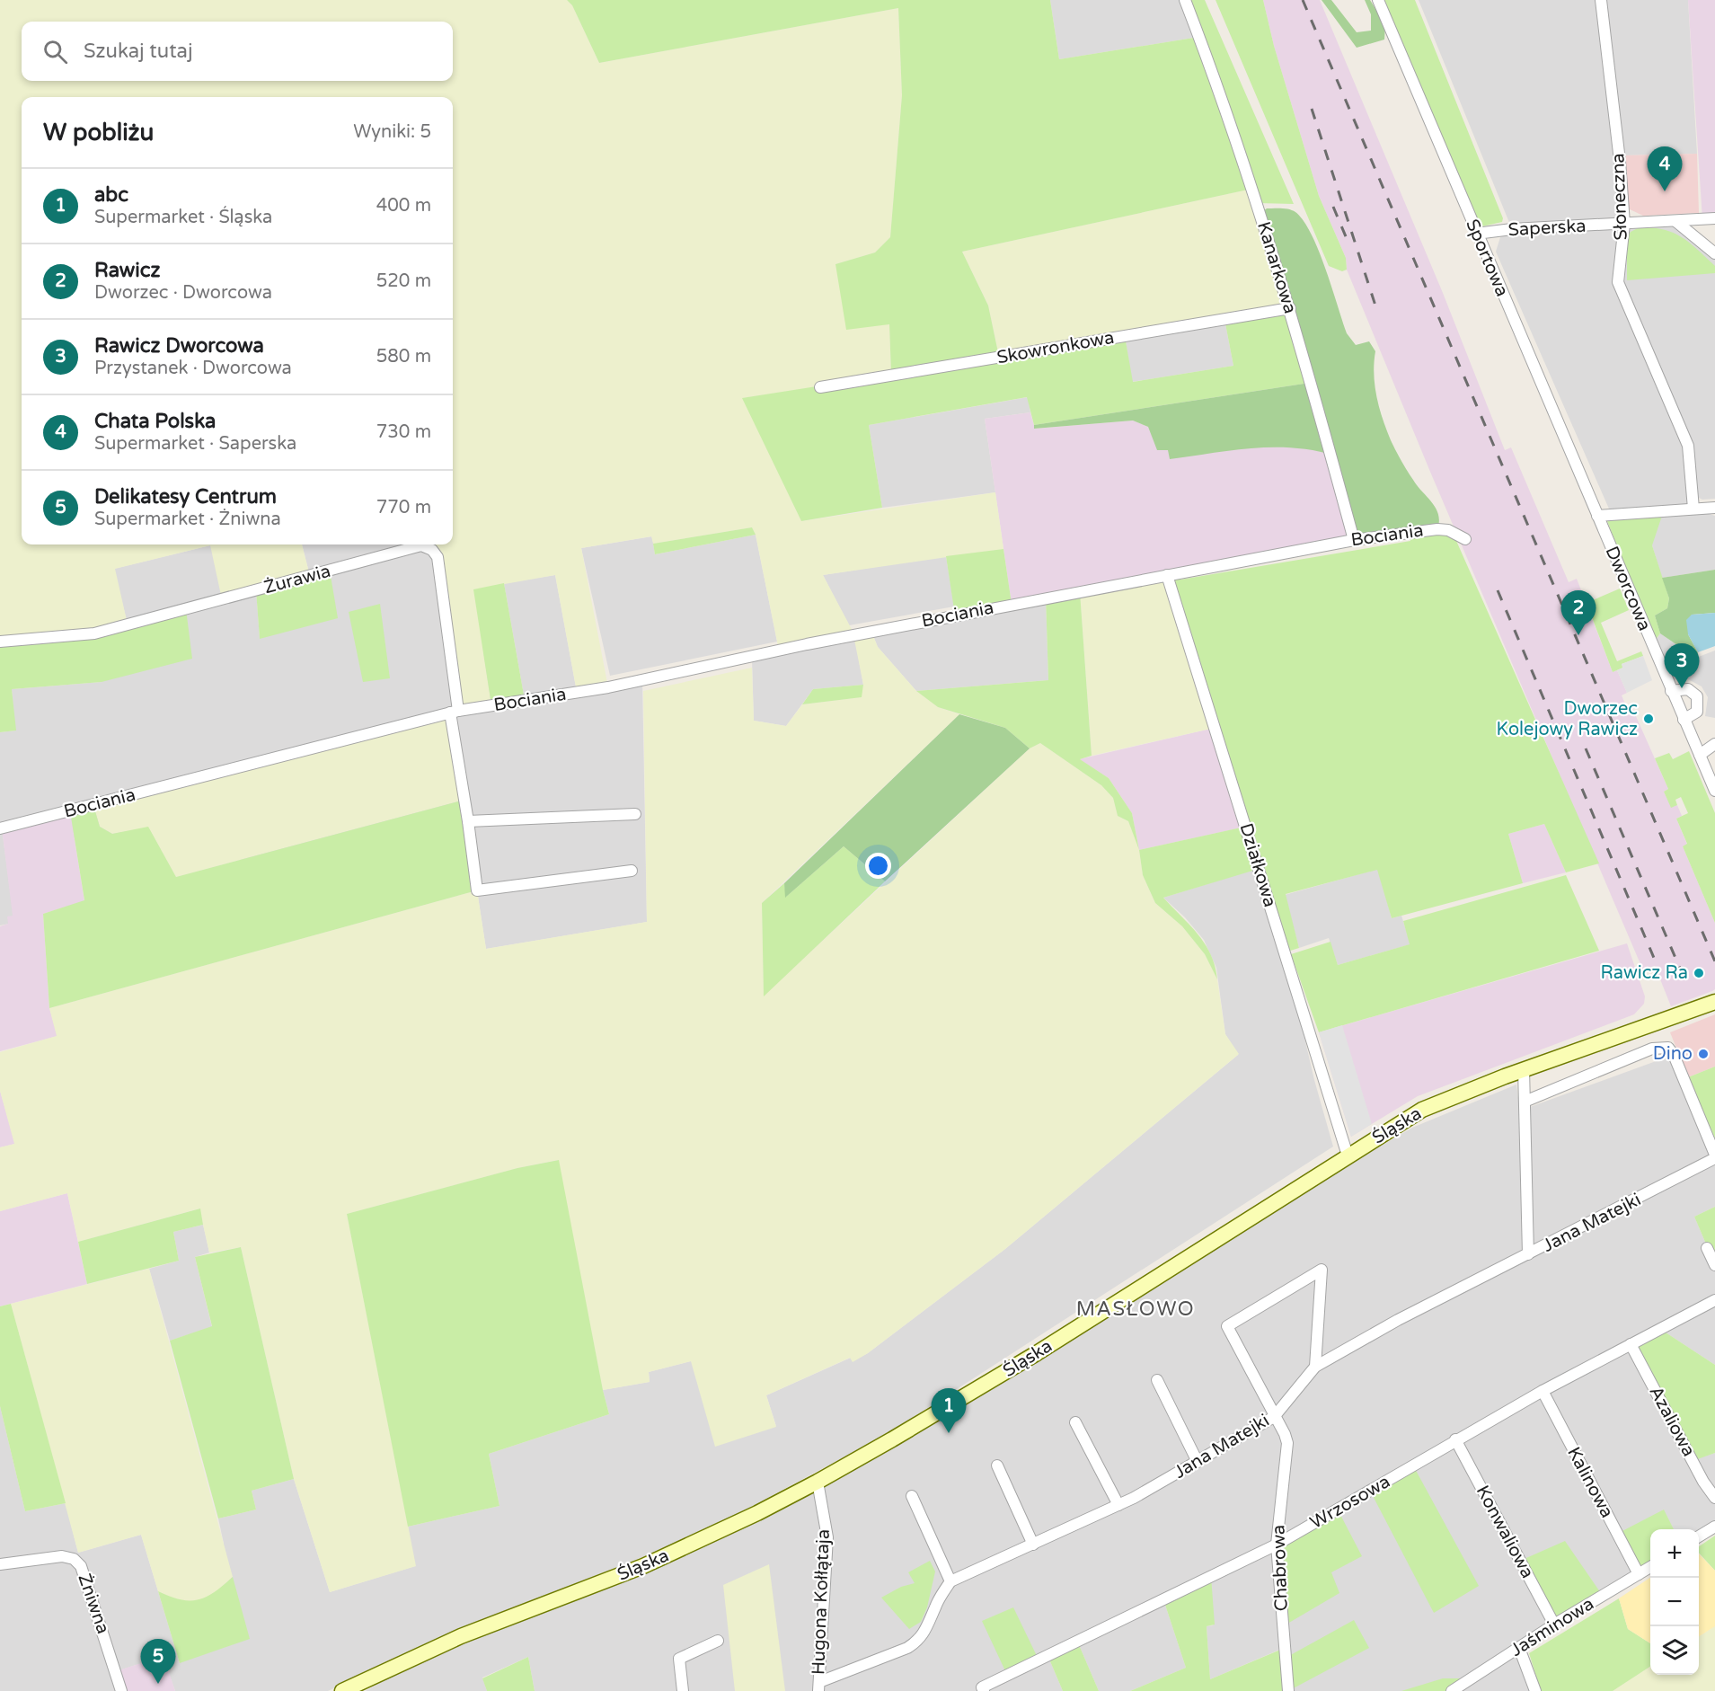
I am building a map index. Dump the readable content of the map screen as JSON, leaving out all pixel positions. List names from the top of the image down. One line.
{"streets":{"street":["Słoneczna","Saperska","Sportowa","Kanarkowa","Skowronkowa","Bociania","Żurawia","Dworcowa","Działkowa","Śląska","Jana Matejki","Azaliowa","Kalinowa","Wrzosowa","Konwaliowa","Chabrowa","Hugona Kołłątaja","Żniwna","Jaśminowa"]},"crossings":[["Słoneczna","Saperska"],["Saperska","Sportowa"],["Sportowa","Dworcowa"],["Kanarkowa","Skowronkowa"],["Kanarkowa","Bociania"],["Bociania","Żurawia"],["Bociania","Działkowa"],["Działkowa","Śląska"],["Śląska","Hugona Kołłątaja"],["Jana Matejki","Chabrowa"],["Azaliowa","Wrzosowa"],["Kalinowa","Wrzosowa"],["Kalinowa","Jaśminowa"],["Wrzosowa","Konwaliowa"],["Wrzosowa","Chabrowa"],["Konwaliowa","Jaśminowa"]],"districts":["MASŁOWO"],"places":["Dworzec Kolejowy Rawicz","Rawicz Ra","Dino"],"page":{"search":"Szukaj tutaj","heading":["W pobliżu","Wyniki: 5"],"pins":["4","2","3","1","5"],"list":[{"mark":"1","name":"abc","note":"Supermarket · Śląska","value":"400 m"},{"mark":"2","name":"Rawicz","note":"Dworzec · Dworcowa","value":"520 m"},{"mark":"3","name":"Rawicz Dworcowa","note":"Przystanek · Dworcowa","value":"580 m"},{"mark":"4","name":"Chata Polska","note":"Supermarket · Saperska","value":"730 m"},{"mark":"5","name":"Delikatesy Centrum","note":"Supermarket · Żniwna","value":"770 m"}],"map_buttons":["+","−"]}}
